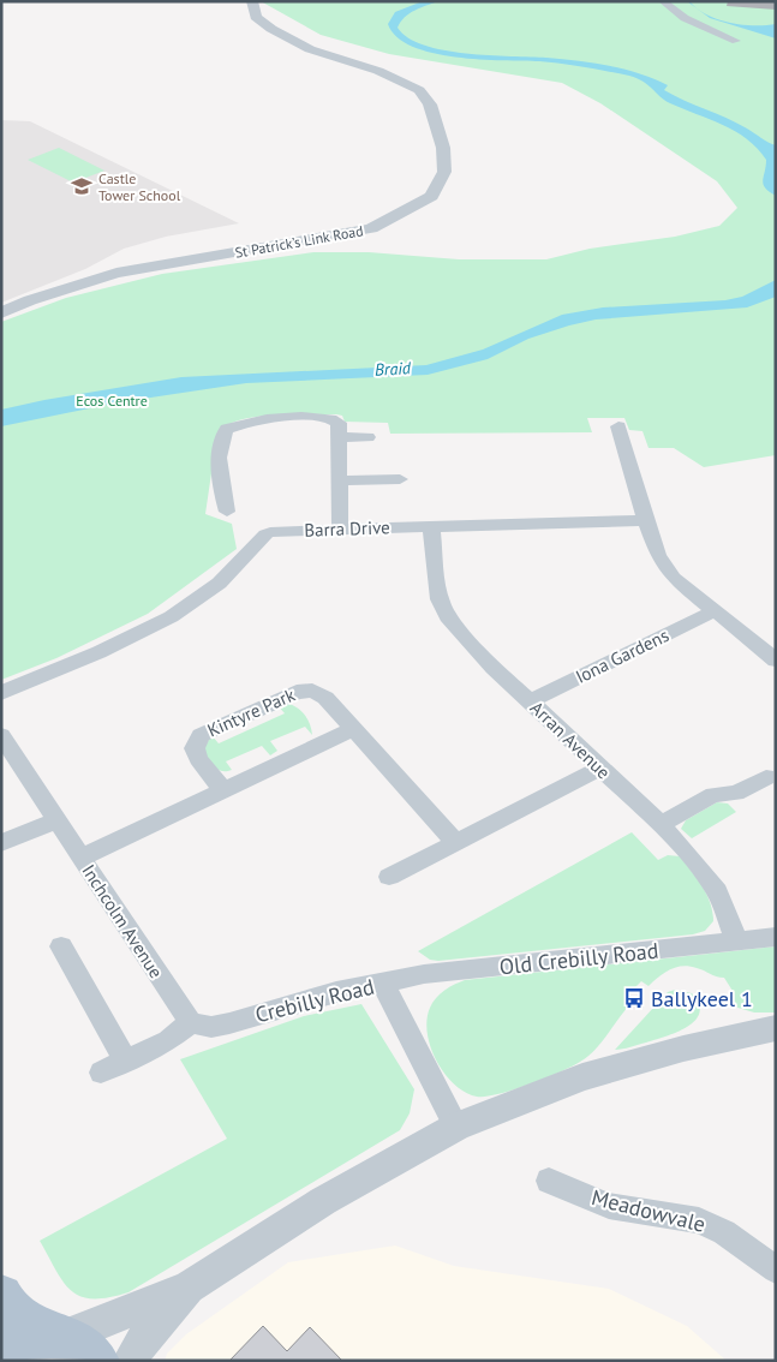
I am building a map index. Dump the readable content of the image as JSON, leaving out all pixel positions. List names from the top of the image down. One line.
{"streets":{"street":["St Patrick’s Link Road","Barra Drive","Iona Gardens","Kintyre Park","Arran Avenue","Inchcolm Avenue","Old Crebilly Road","Crebilly Road","Meadowvale"]},"crossings":[["Barra Drive","Arran Avenue"],["Iona Gardens","Arran Avenue"],["Arran Avenue","Old Crebilly Road"],["Inchcolm Avenue","Crebilly Road"],["Old Crebilly Road","Crebilly Road"]],"water":["Braid"],"parks":["Ecos Centre"],"places":{"school or university":["Castle Tower School"],"bus stop":["Ballykeel 1"]}}
